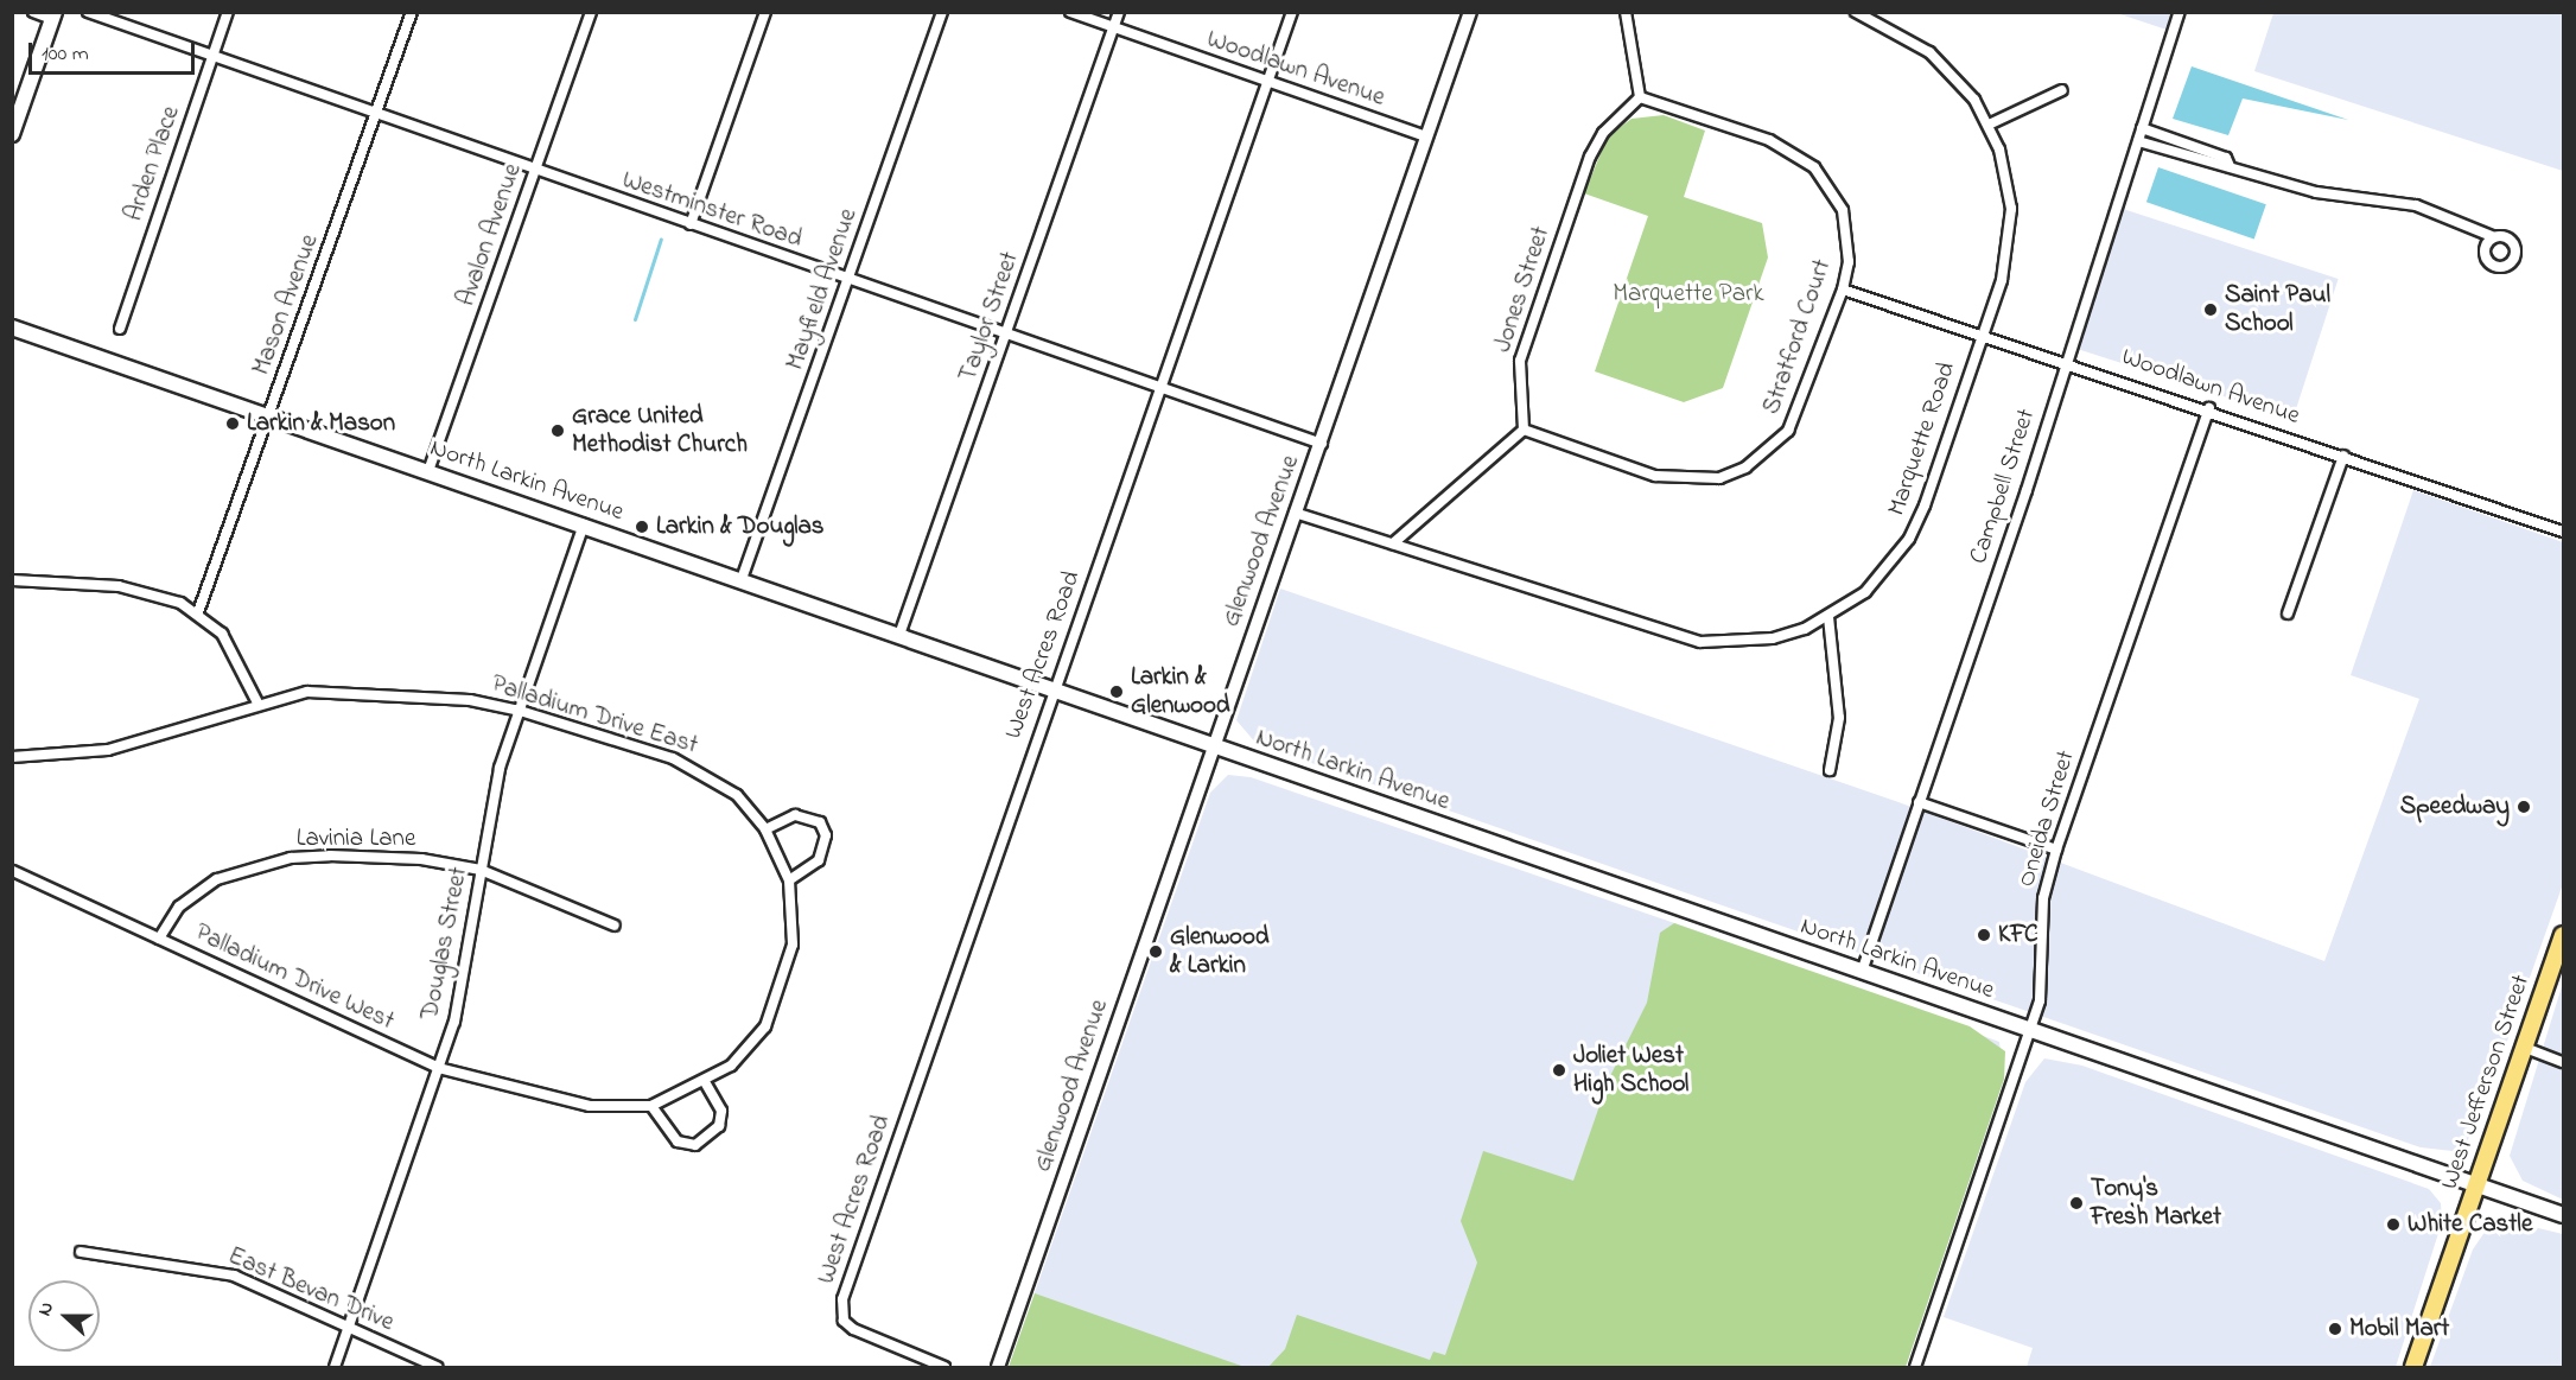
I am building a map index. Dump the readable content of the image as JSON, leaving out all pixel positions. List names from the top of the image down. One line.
{"streets":{"main road":["North Larkin Avenue","West Jefferson Street"],"street":["Woodlawn Avenue","Arden Place","Westminster Road","Avalon Avenue","Mayfield Avenue","Jones Street","Mason Avenue","Taylor Street","Stratford Court","Marquette Road","Campbell Street","Glenwood Avenue","West Acres Road","Palladium Drive East","Oneida Street","Lavinia Lane","Douglas Street","Palladium Drive West","East Bevan Drive"]},"crossings":[["Woodlawn Avenue","Taylor Street"],["Woodlawn Avenue","Stratford Court"],["Woodlawn Avenue","Marquette Road"],["Woodlawn Avenue","Campbell Street"],["Woodlawn Avenue","Glenwood Avenue"],["Woodlawn Avenue","West Acres Road"],["Woodlawn Avenue","Oneida Street"],["Arden Place","Westminster Road"],["Westminster Road","Avalon Avenue"],["Westminster Road","Mayfield Avenue"],["Westminster Road","Mason Avenue"],["Westminster Road","Taylor Street"],["Westminster Road","Glenwood Avenue"],["Westminster Road","West Acres Road"],["Avalon Avenue","North Larkin Avenue"],["Mayfield Avenue","North Larkin Avenue"],["Jones Street","Stratford Court"],["Mason Avenue","North Larkin Avenue"],["Taylor Street","North Larkin Avenue"],["Marquette Road","Glenwood Avenue"],["North Larkin Avenue","Campbell Street"],["North Larkin Avenue","Glenwood Avenue"],["North Larkin Avenue","West Acres Road"],["North Larkin Avenue","Oneida Street"],["North Larkin Avenue","Douglas Street"],["North Larkin Avenue","West Jefferson Street"],["Palladium Drive East","Douglas Street"],["Palladium Drive East","Palladium Drive West"],["Lavinia Lane","Douglas Street"],["Lavinia Lane","Palladium Drive West"],["Douglas Street","Palladium Drive West"],["Douglas Street","East Bevan Drive"]],"parks":["Marquette Park"],"places":["Saint Paul School","Larkin & Mason","Grace United Methodist Church","Larkin & Douglas","Larkin & Glenwood","Speedway","KFC","Glenwood & Larkin","Joliet West High School","Tony's Fresh Market","White Castle","Mobil Mart"],"scale_bar":"100 m","north":"left"}
